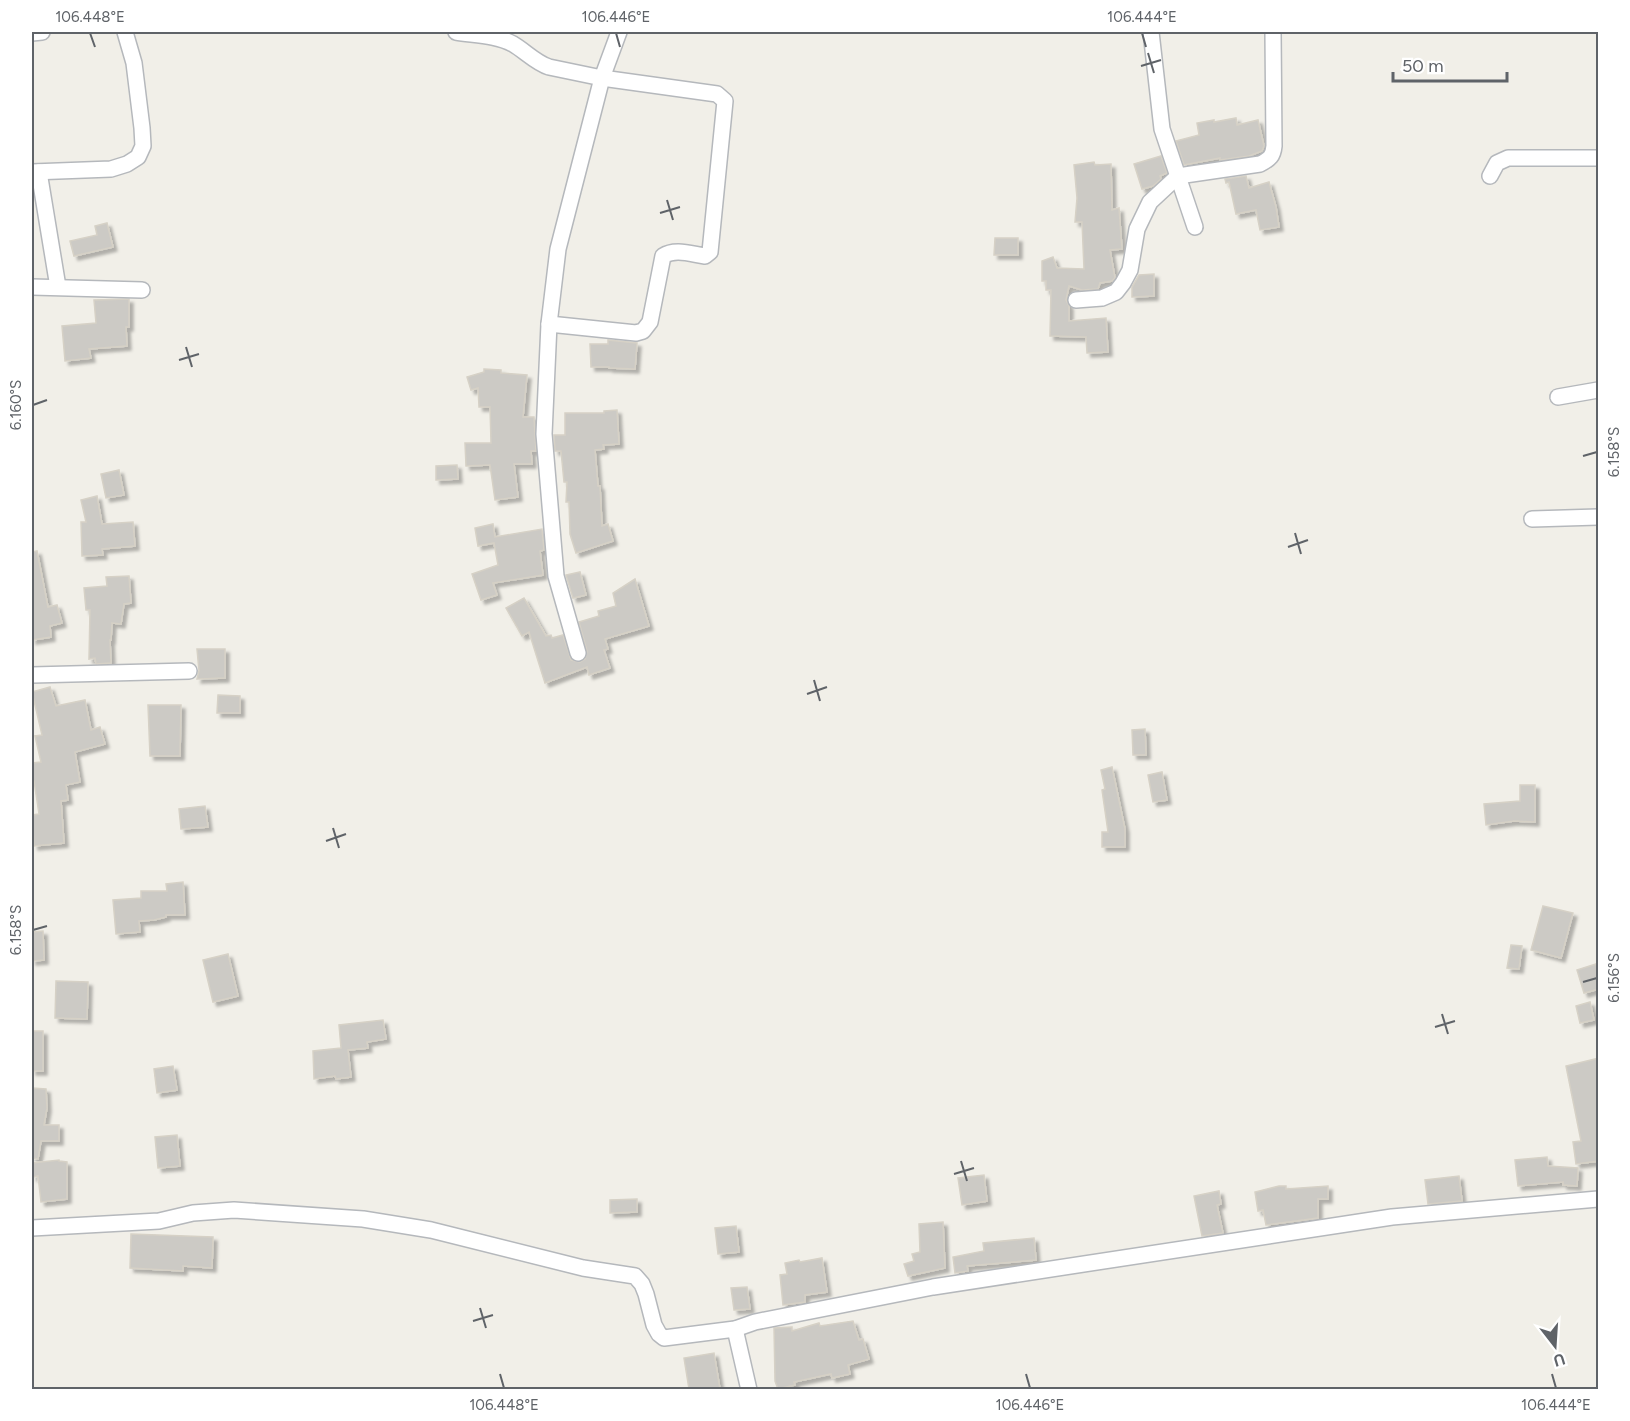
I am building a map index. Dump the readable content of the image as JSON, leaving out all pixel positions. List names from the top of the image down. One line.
{"scale_bar":"50 m","north":"bottom","coordinates":["106.448°E","106.446°E","106.444°E","6.160°S","6.158°S","6.156°S"]}
